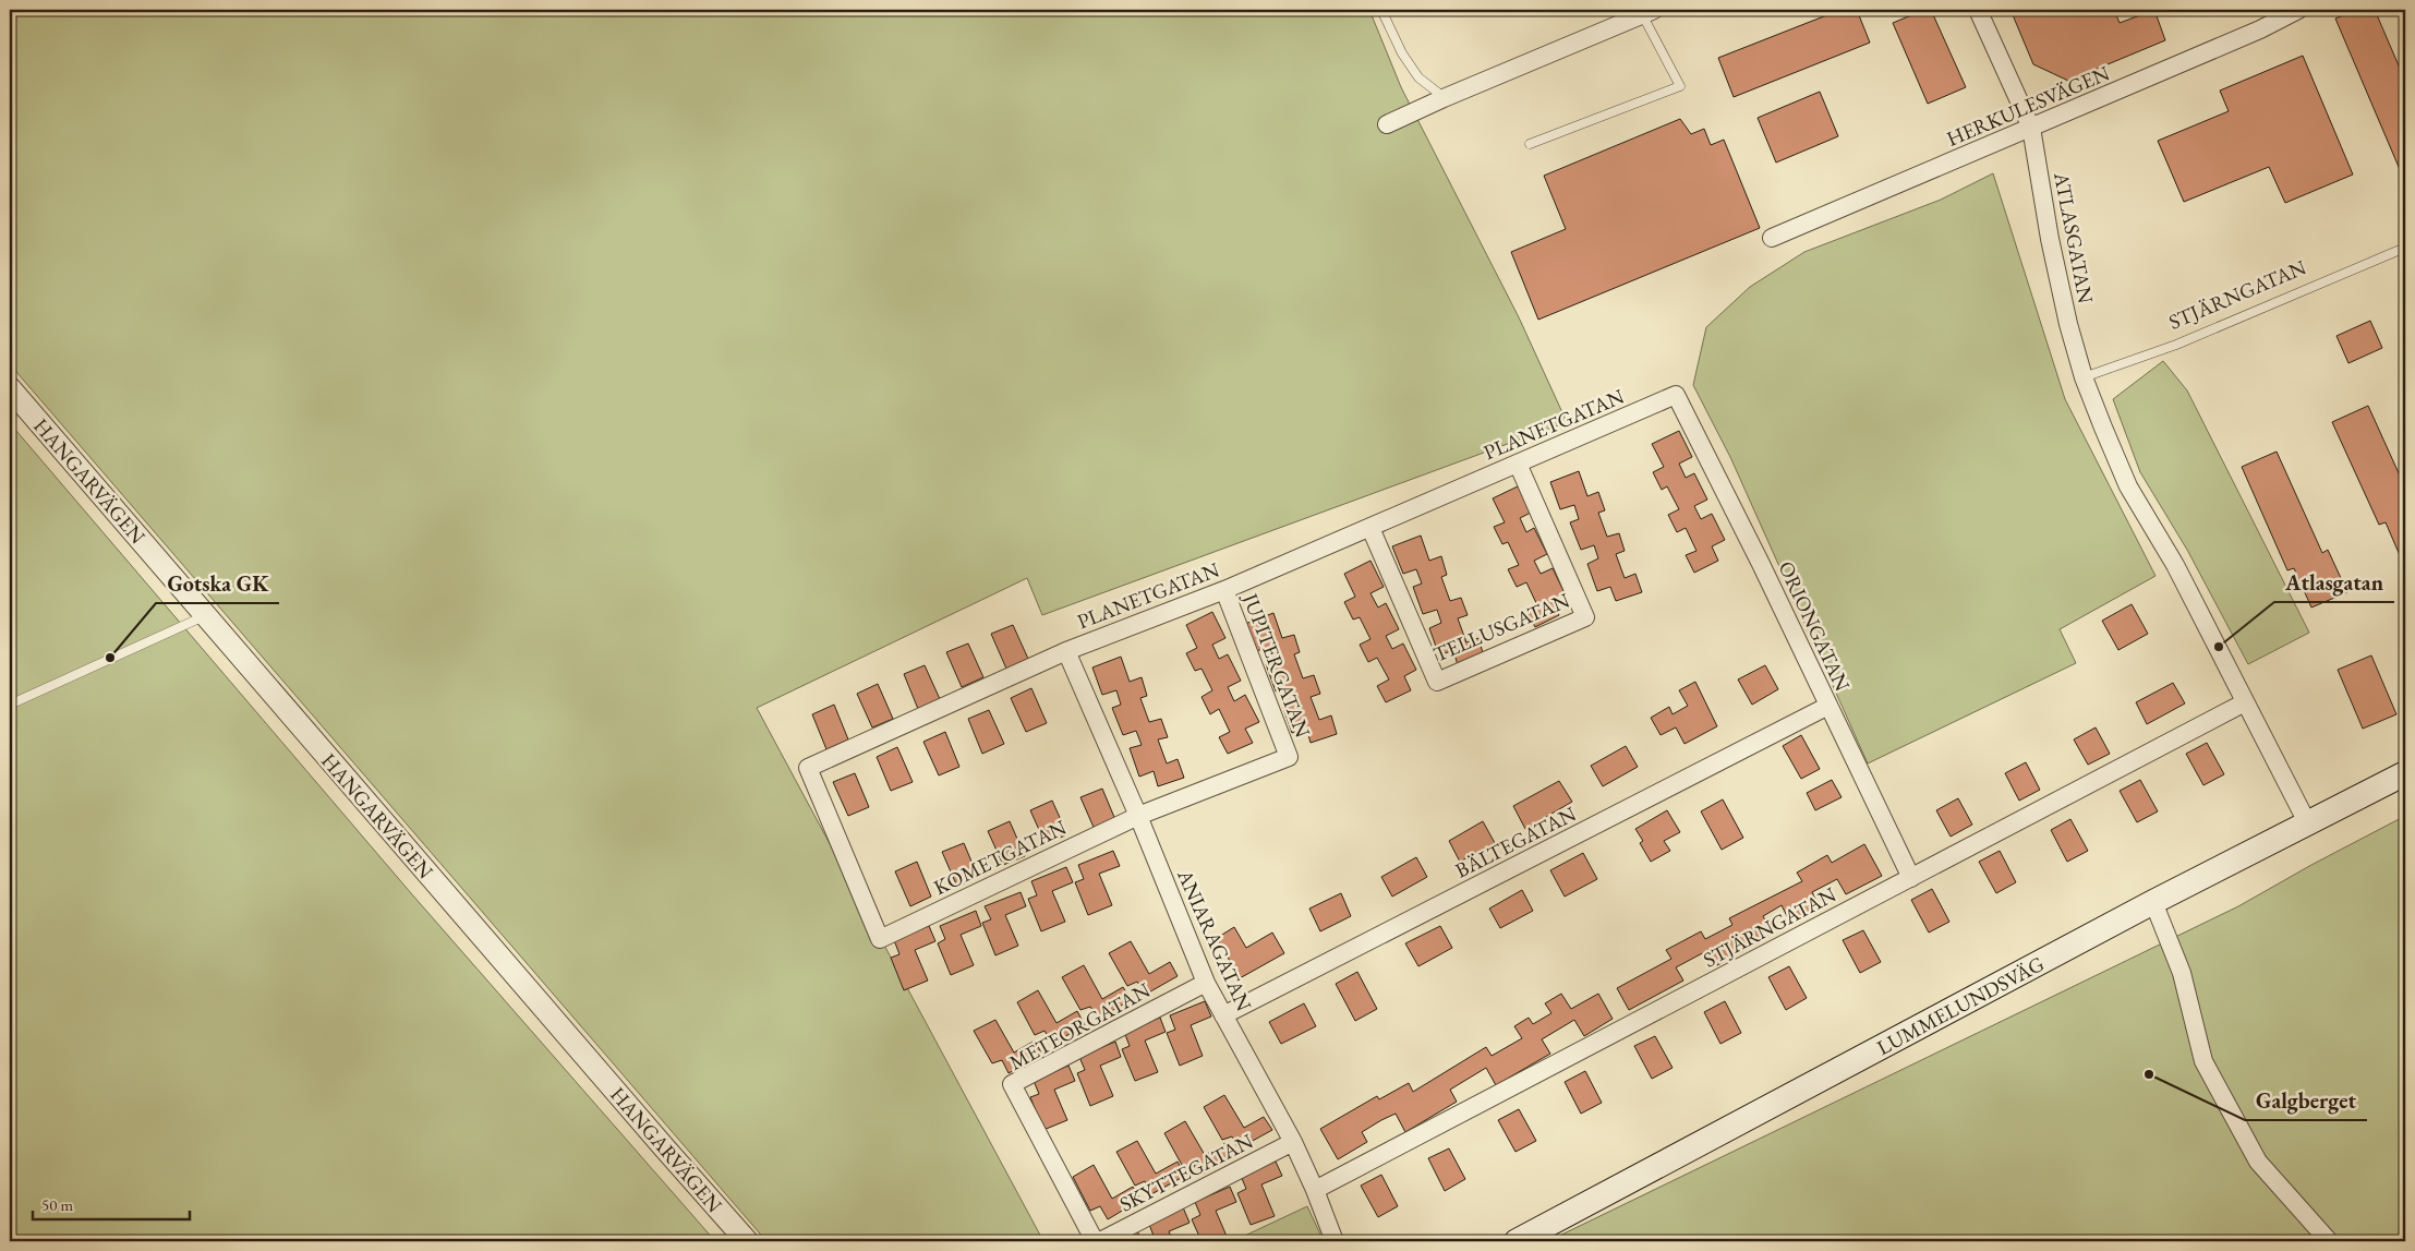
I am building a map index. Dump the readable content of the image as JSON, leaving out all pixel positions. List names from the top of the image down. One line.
{"streets":{"main road":["LUMMELUNDSVÄG"],"street":["HERKULESVÄGEN","ATLASGATAN","STJÄRNGATAN","PLANETGATAN","HANGARVÄGEN","ORIONGATAN","TELLUSGATAN","JUPITERGATAN","BÄLTEGATAN","KOMETGATAN","ANIARAGATAN","METEORGATAN","SKYTTEGATAN"]},"crossings":[["HERKULESVÄGEN","ATLASGATAN"],["ATLASGATAN","STJÄRNGATAN"],["ATLASGATAN","LUMMELUNDSVÄG"],["STJÄRNGATAN","ORIONGATAN"],["STJÄRNGATAN","ANIARAGATAN"],["PLANETGATAN","ORIONGATAN"],["PLANETGATAN","TELLUSGATAN"],["PLANETGATAN","JUPITERGATAN"],["PLANETGATAN","KOMETGATAN"],["PLANETGATAN","ANIARAGATAN"],["ORIONGATAN","BÄLTEGATAN"],["JUPITERGATAN","KOMETGATAN"],["JUPITERGATAN","ANIARAGATAN"],["BÄLTEGATAN","ANIARAGATAN"],["KOMETGATAN","ANIARAGATAN"],["ANIARAGATAN","METEORGATAN"],["ANIARAGATAN","SKYTTEGATAN"]],"places":["Atlasgatan","Gotska GK","Galgberget"],"scale_bar":"50 m"}
